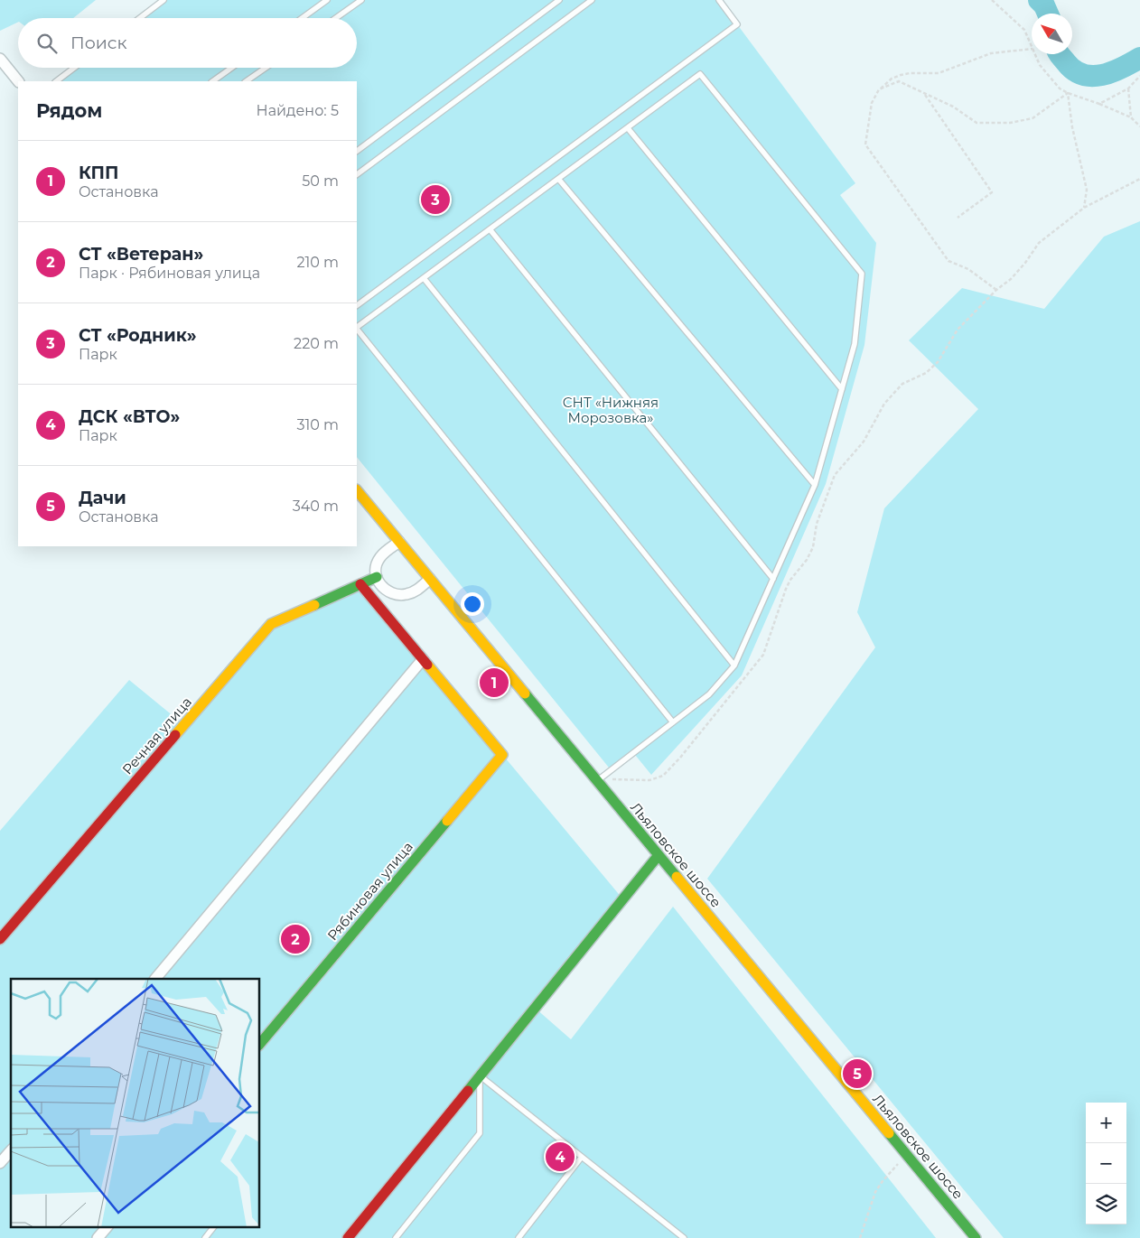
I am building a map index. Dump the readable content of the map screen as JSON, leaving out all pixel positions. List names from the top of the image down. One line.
{"streets":{"street":["Речная улица","Льяловское шоссе","Рябиновая улица"]},"crossings":[["Речная улица","Льяловское шоссе"]],"parks":["СНТ «Нижняя Морозовка»"],"north":"top left","page":{"search":"Поиск","heading":["Рядом","Найдено: 5"],"list":[{"mark":"1","name":"КПП","note":"Остановка","value":"50 m"},{"mark":"2","name":"СТ «Ветеран»","note":"Парк · Рябиновая улица","value":"210 m"},{"mark":"3","name":"СТ «Родник»","note":"Парк","value":"220 m"},{"mark":"4","name":"ДСК «ВТО»","note":"Парк","value":"310 m"},{"mark":"5","name":"Дачи","note":"Остановка","value":"340 m"}],"pins":["3","1","2","5","4"],"map_buttons":["+","−"]}}
